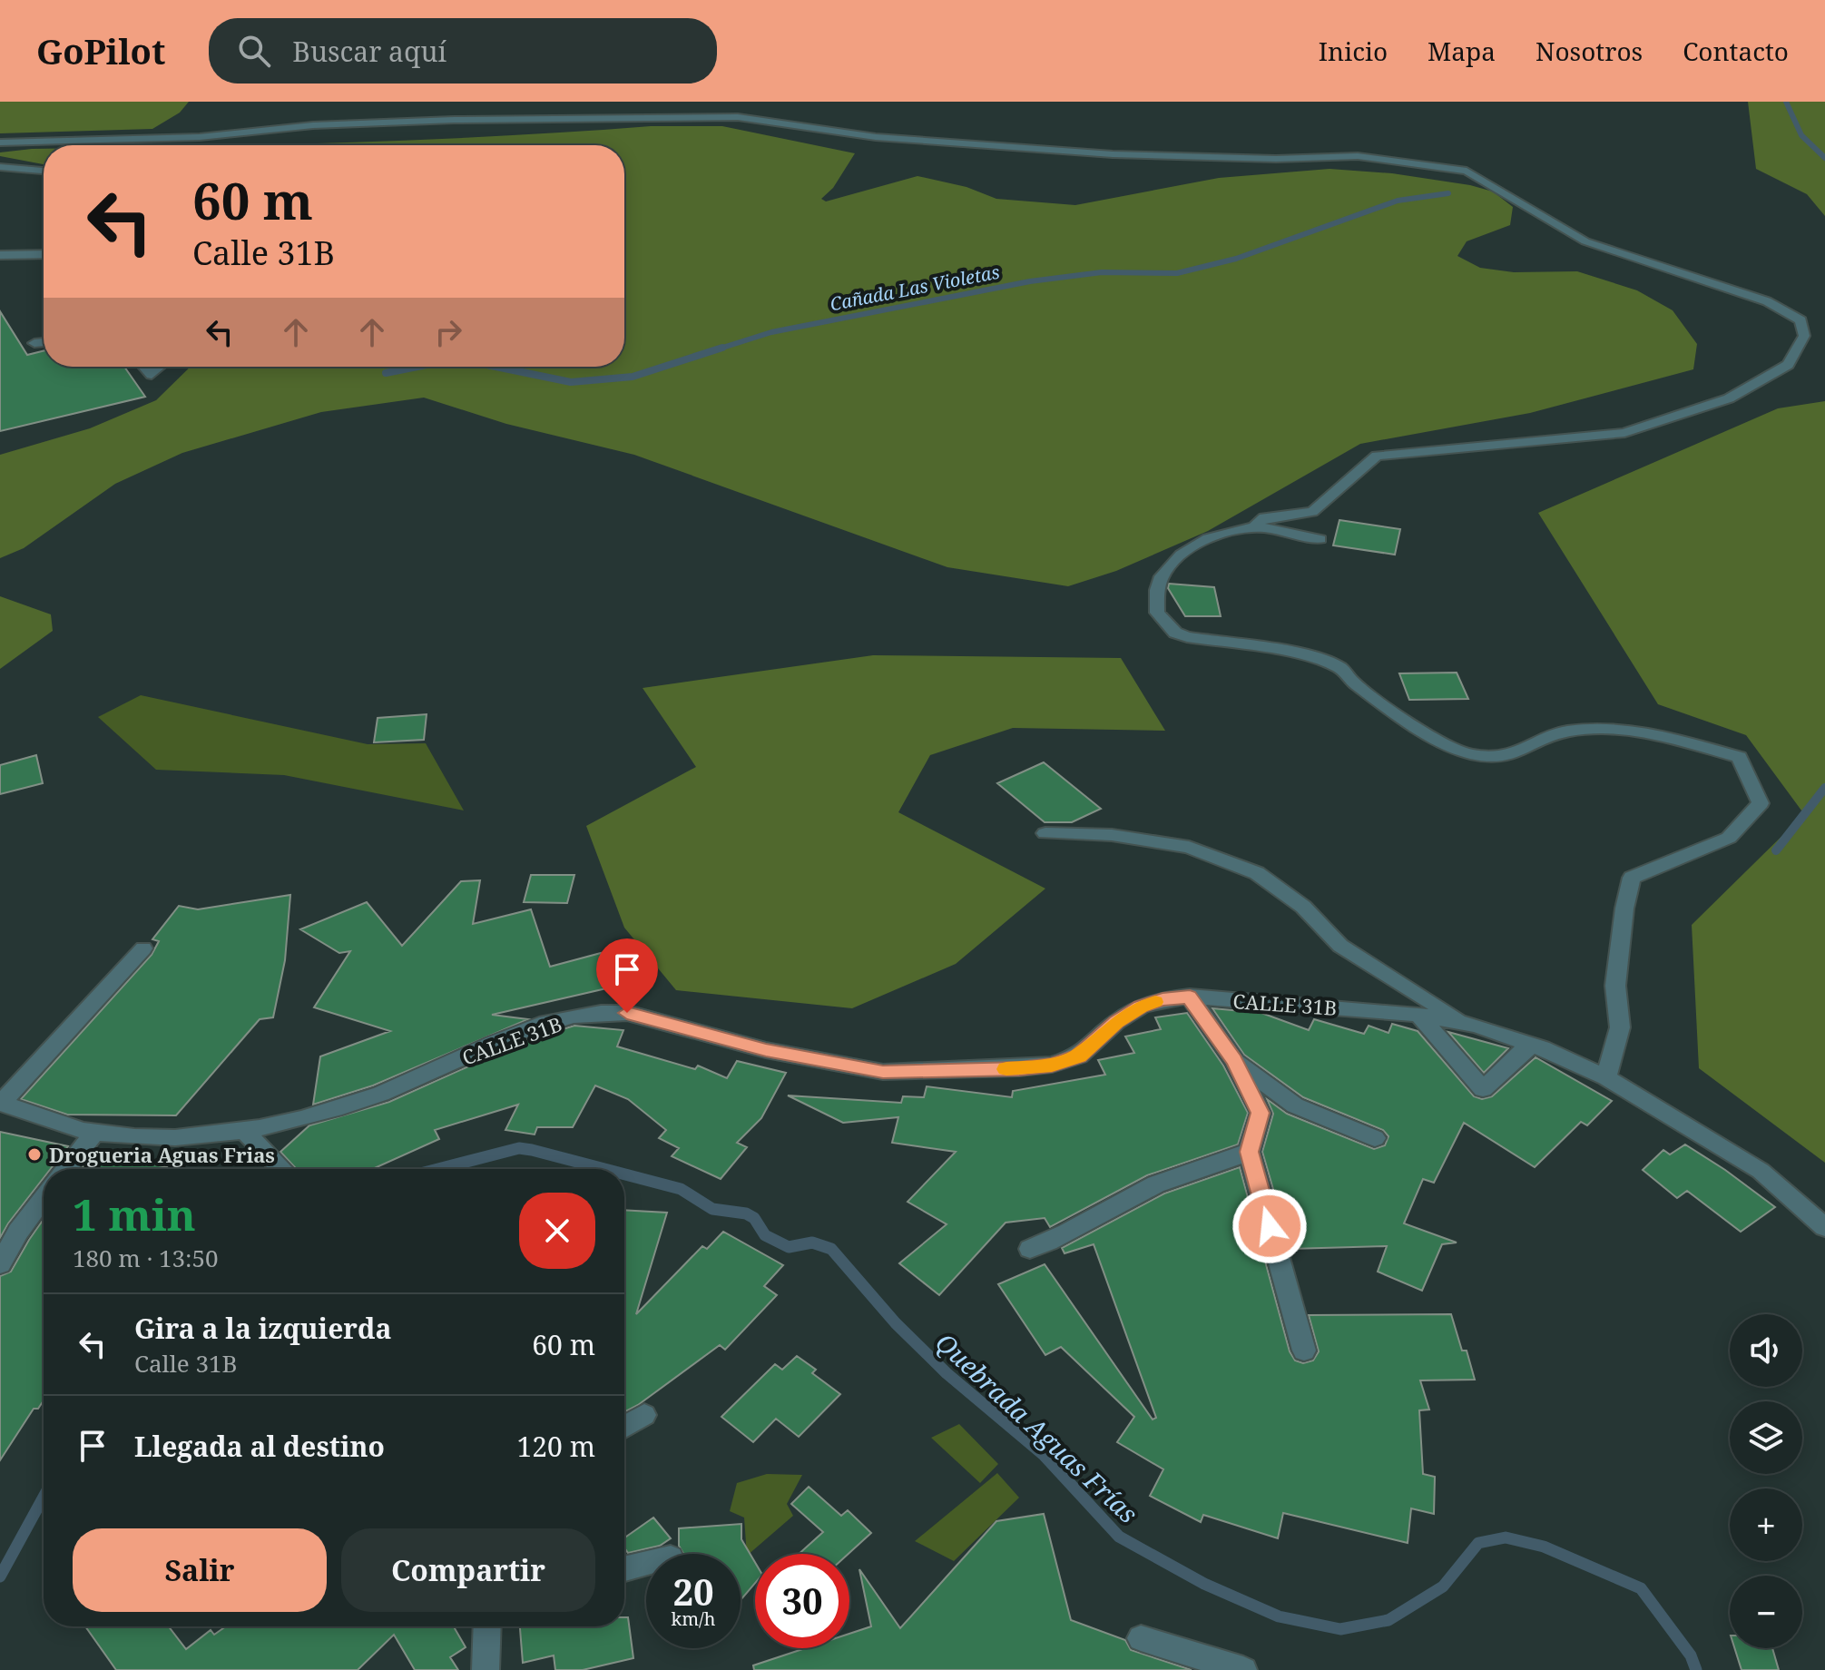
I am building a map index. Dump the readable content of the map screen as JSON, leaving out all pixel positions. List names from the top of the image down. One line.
{"streets":{"street":["CALLE 31B"]},"water":["Cañada Las Violetas","Quebrada Aguas Frías"],"places":["Drogueria Aguas Frias"],"page":{"header":"GoPilot","search":"Buscar aquí","nav":["Inicio","Mapa","Nosotros","Contacto"],"turn":["60 m","Calle 31B"],"heading":["1 min","180 m · 13:50"],"list":[{"name":"Gira a la izquierda","note":"Calle 31B","value":"60 m"},{"name":"Llegada al destino","value":"120 m"}],"map_buttons":["+","−"],"buttons":["Salir","Compartir"],"speed":"20 km/h","limit":"30"}}
